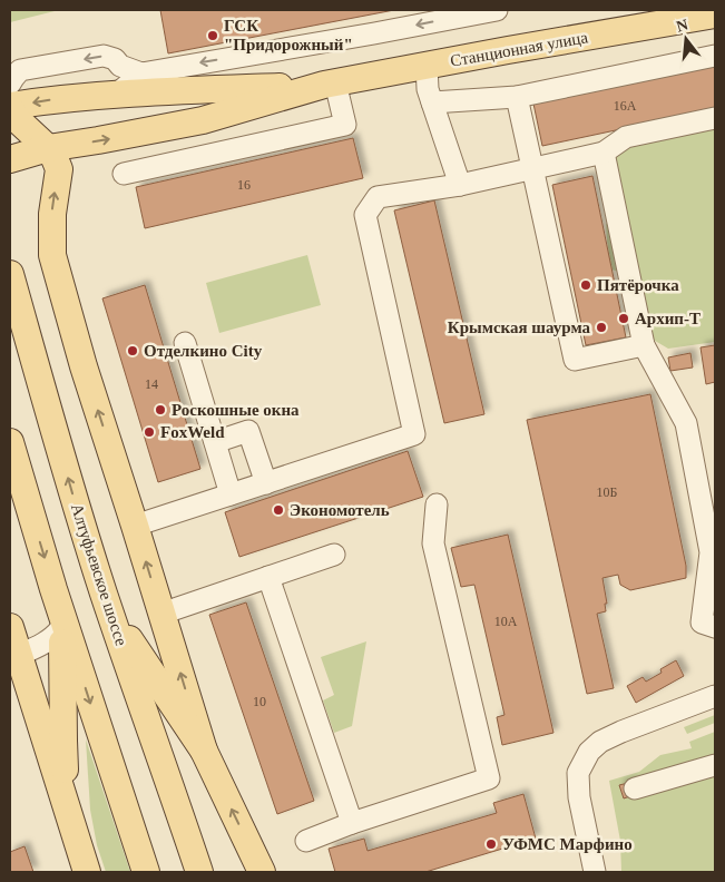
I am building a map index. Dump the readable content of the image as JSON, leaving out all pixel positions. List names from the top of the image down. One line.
{"streets":{"main road":["Станционная улица","Алтуфьевское шоссе"]},"places":["ГСК \"Придорожный\"","Пятёрочка","Архип-Т","Крымская шаурма","Отделкино City","Роскошные окна","FoxWeld","Экономотель","УФМС Марфино"],"house_numbers":["16А","16","14","10Б","10А","10"],"north":"top"}
